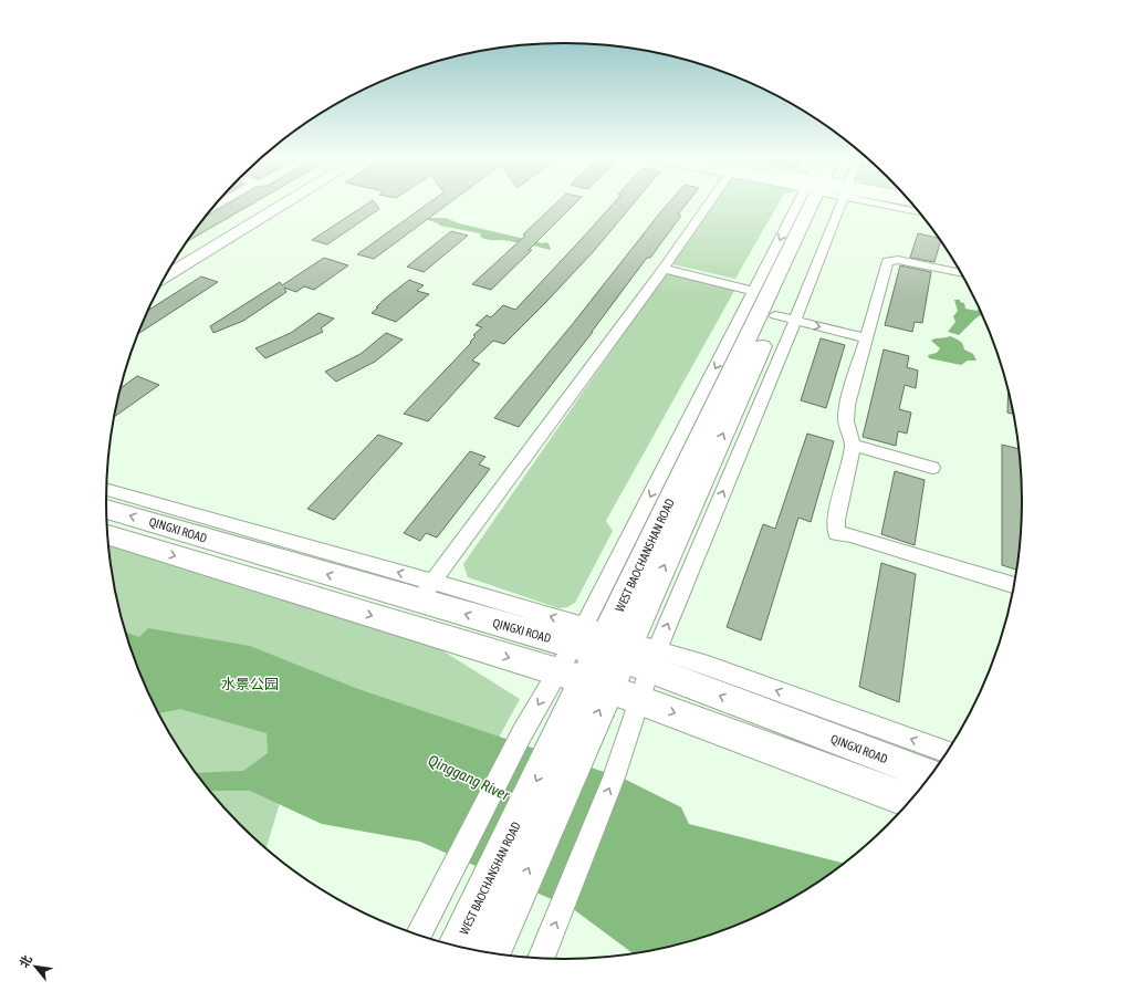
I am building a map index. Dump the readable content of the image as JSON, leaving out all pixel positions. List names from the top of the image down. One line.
{"streets":{"main road":["QINGXI ROAD","WEST BAOCHANSHAN ROAD"]},"crossings":[["QINGXI ROAD","WEST BAOCHANSHAN ROAD"]],"water":["Qinggang River"],"parks":["水景公园"],"north":"top left"}
